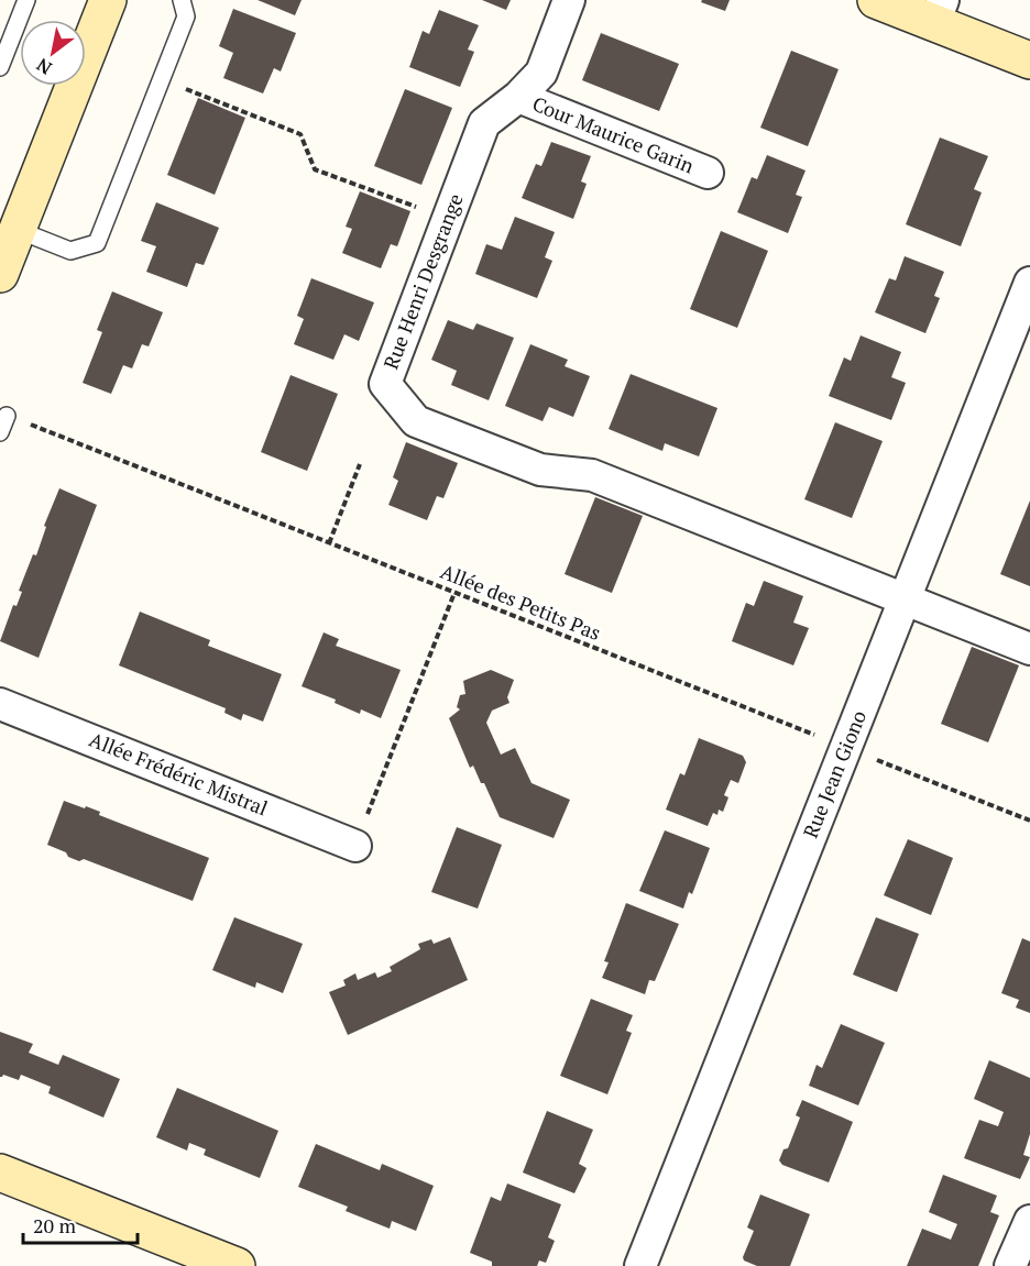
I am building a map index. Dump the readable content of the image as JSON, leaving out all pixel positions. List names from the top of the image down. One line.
{"streets":{"street":["Cour Maurice Garin","Rue Henri Desgrange","Allée Frédéric Mistral","Rue Jean Giono"],"path":["Allée des Petits Pas"]},"crossings":[["Cour Maurice Garin","Rue Henri Desgrange"],["Rue Henri Desgrange","Rue Jean Giono"],["Allée des Petits Pas","Rue Jean Giono"]],"scale_bar":"20 m","north":"bottom left"}
